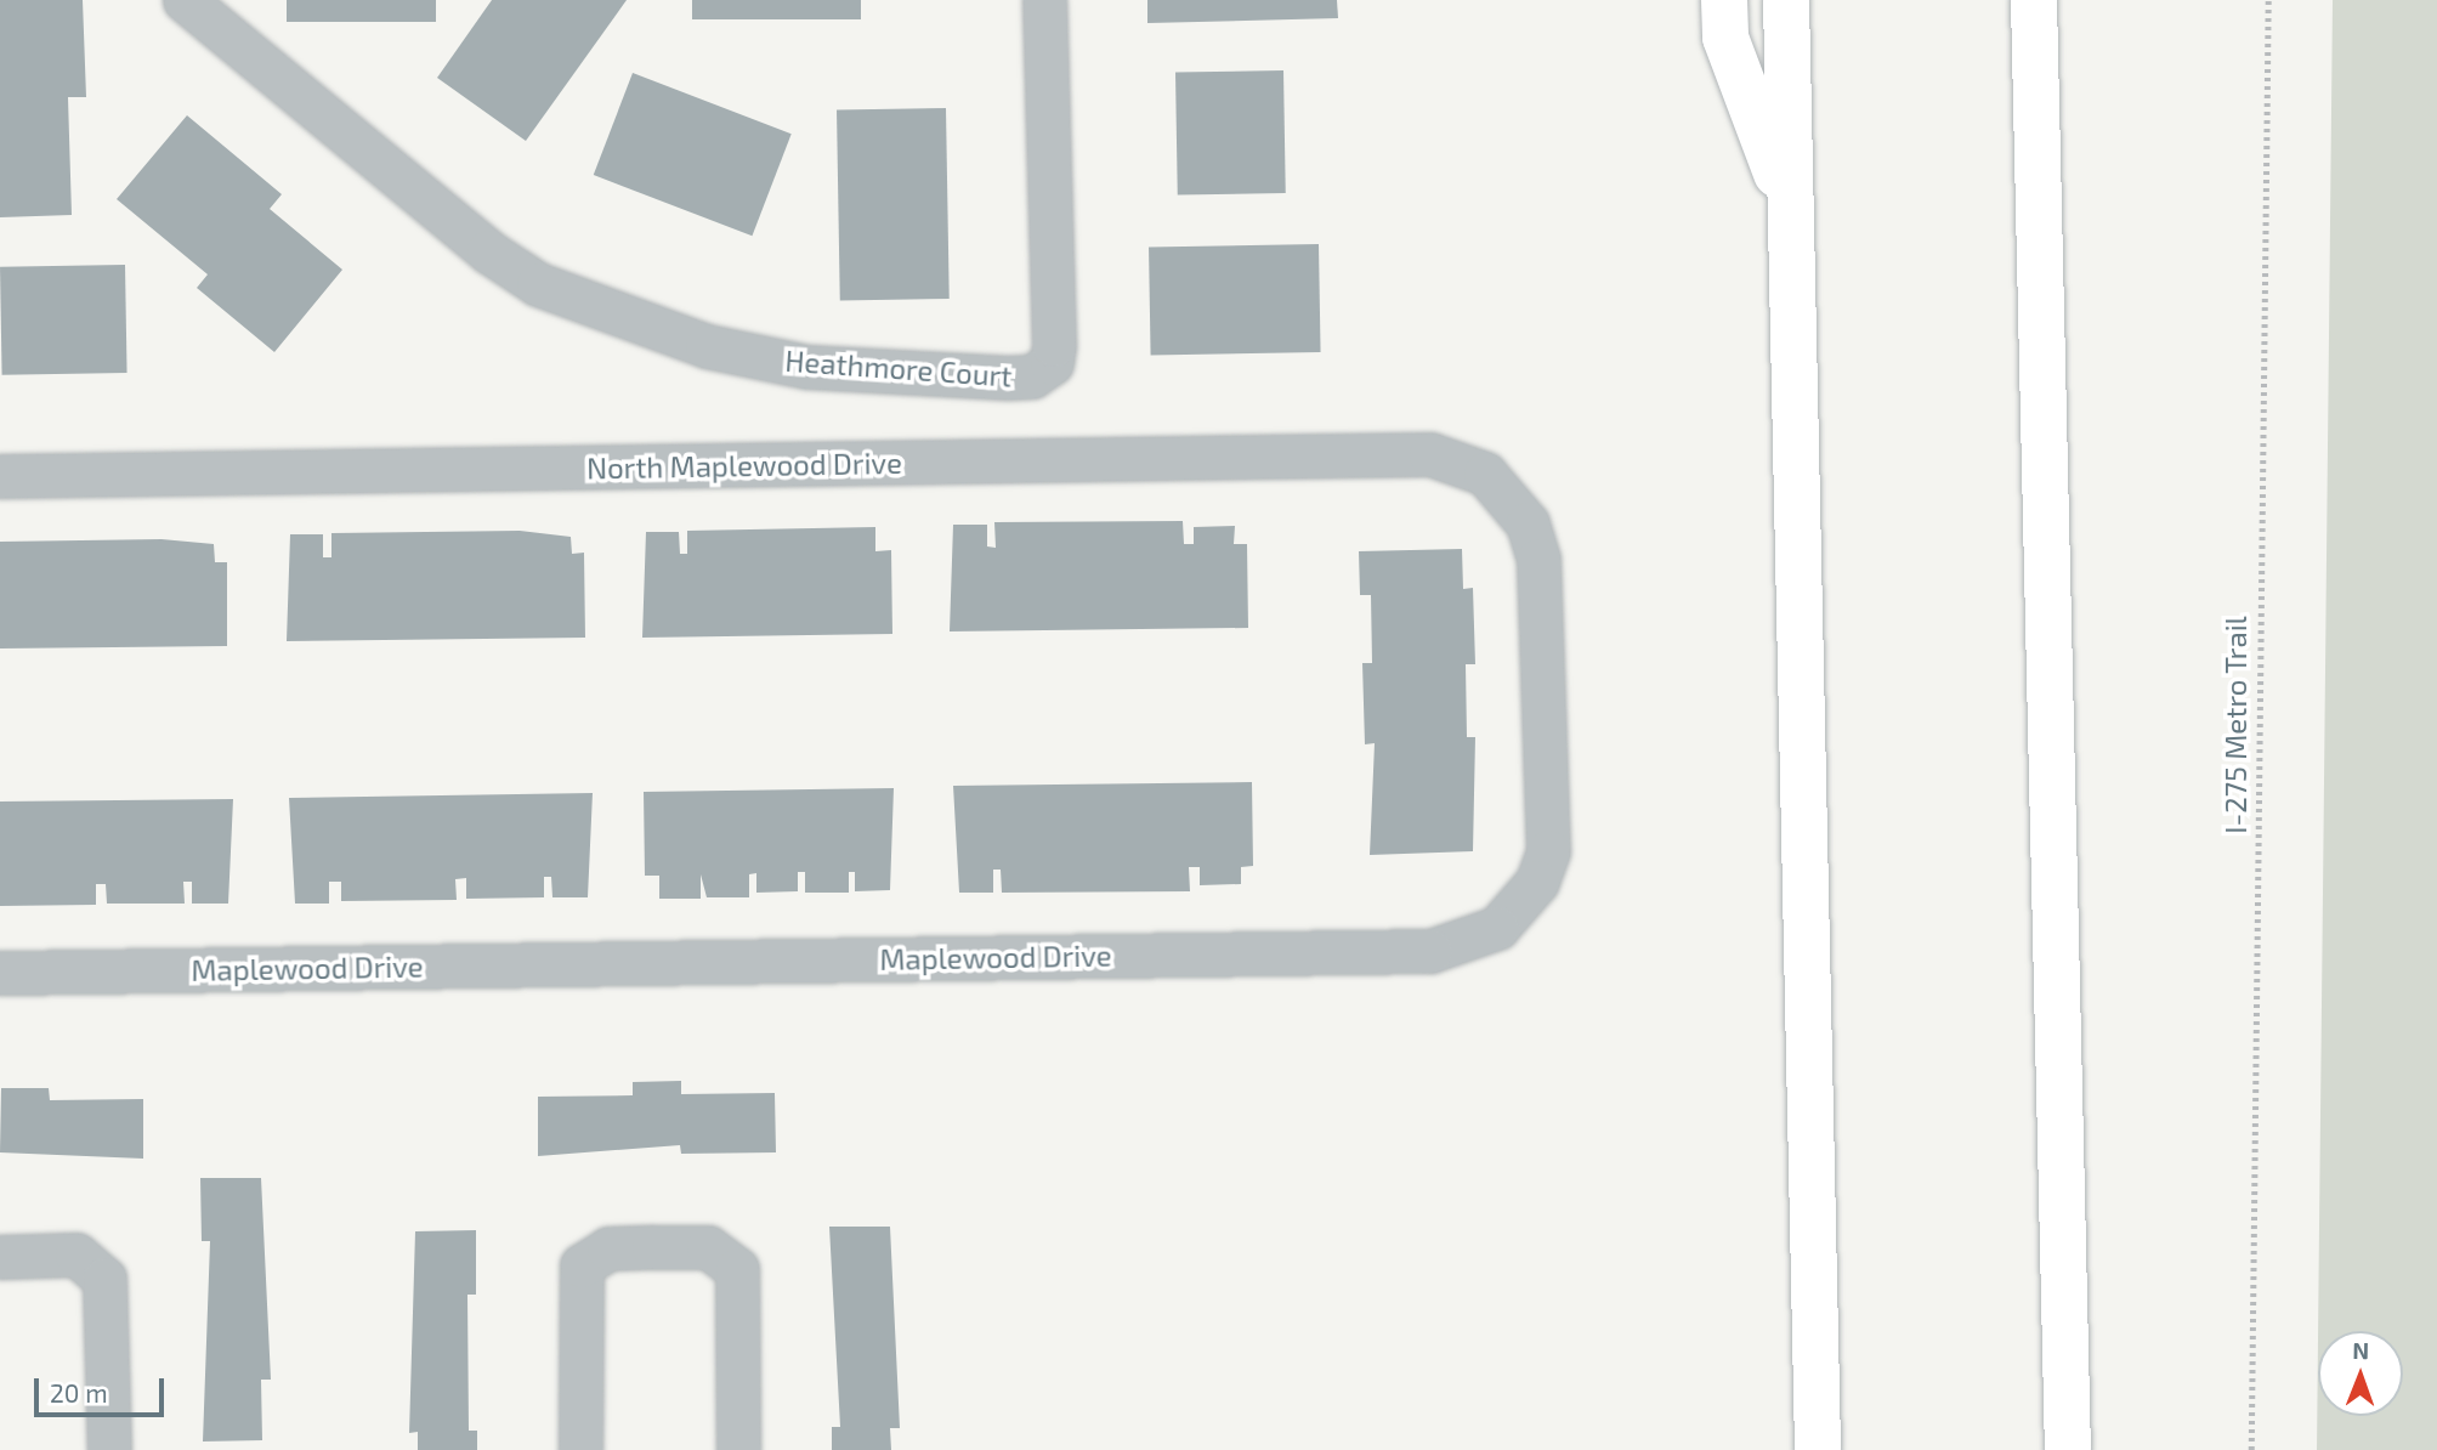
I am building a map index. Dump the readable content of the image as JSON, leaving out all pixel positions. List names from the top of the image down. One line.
{"streets":{"street":["Heathmore Court","North Maplewood Drive","Maplewood Drive"],"path":["I-275 Metro Trail"]},"crossings":[["North Maplewood Drive","Maplewood Drive"]],"scale_bar":"20 m","north":"top"}
